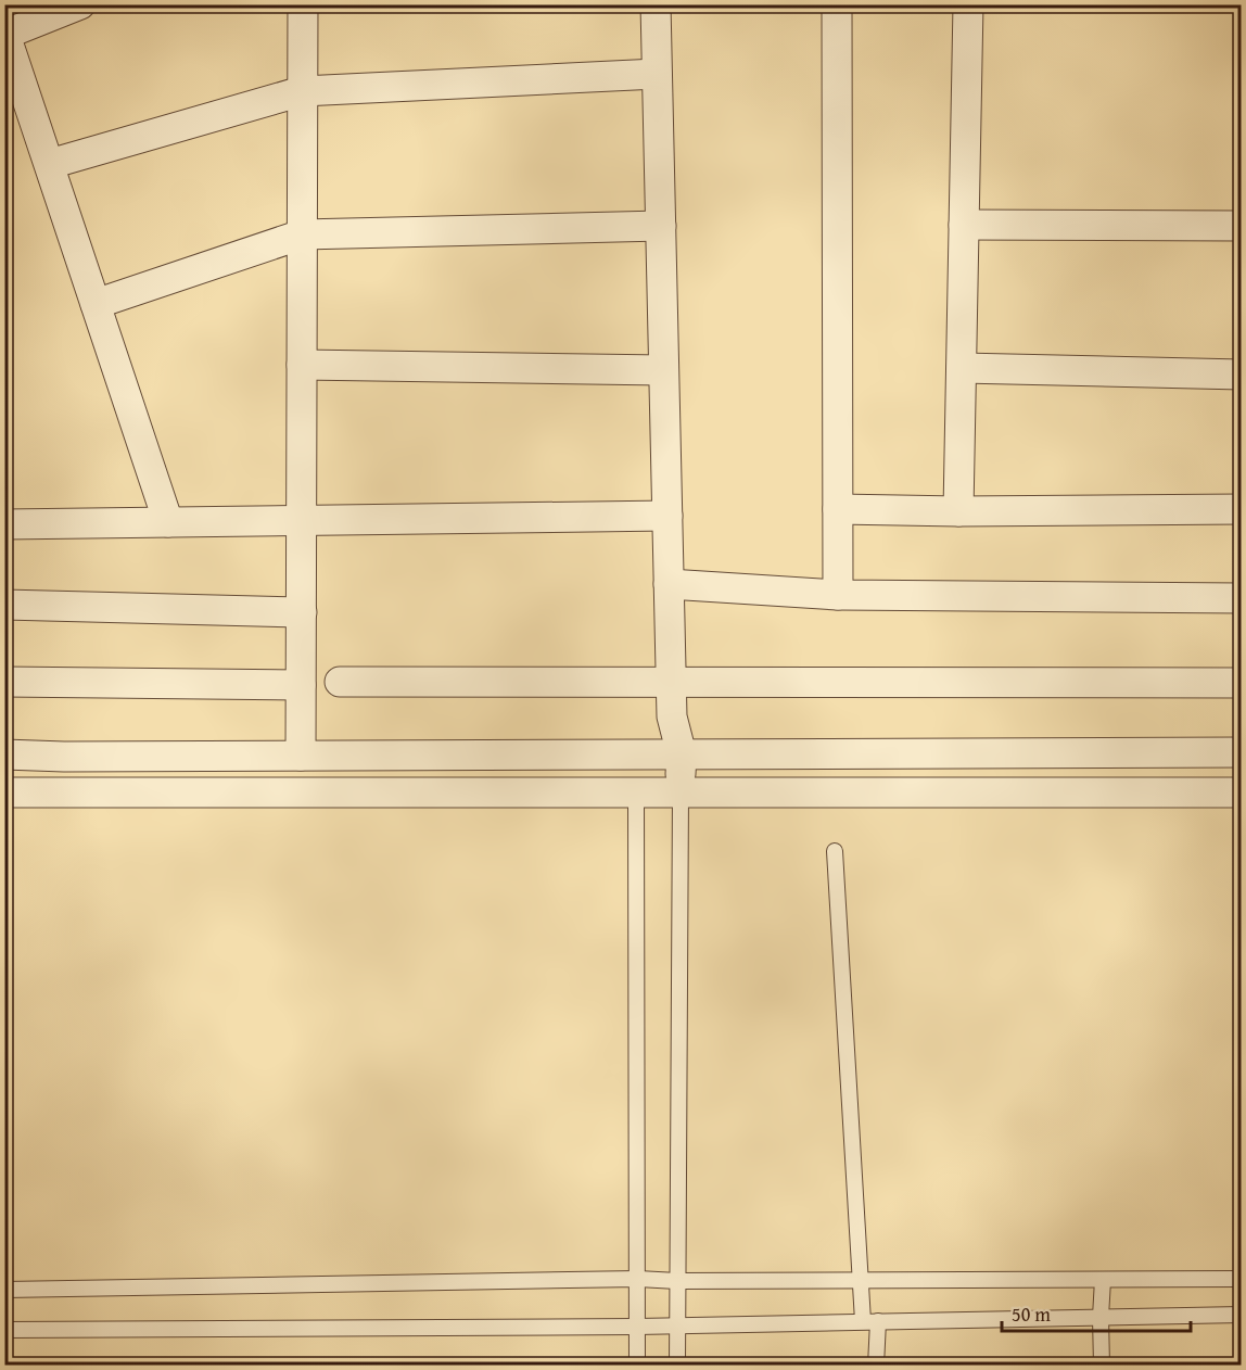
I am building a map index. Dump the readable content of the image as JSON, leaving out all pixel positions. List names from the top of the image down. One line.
{"scale_bar":"50 m"}
